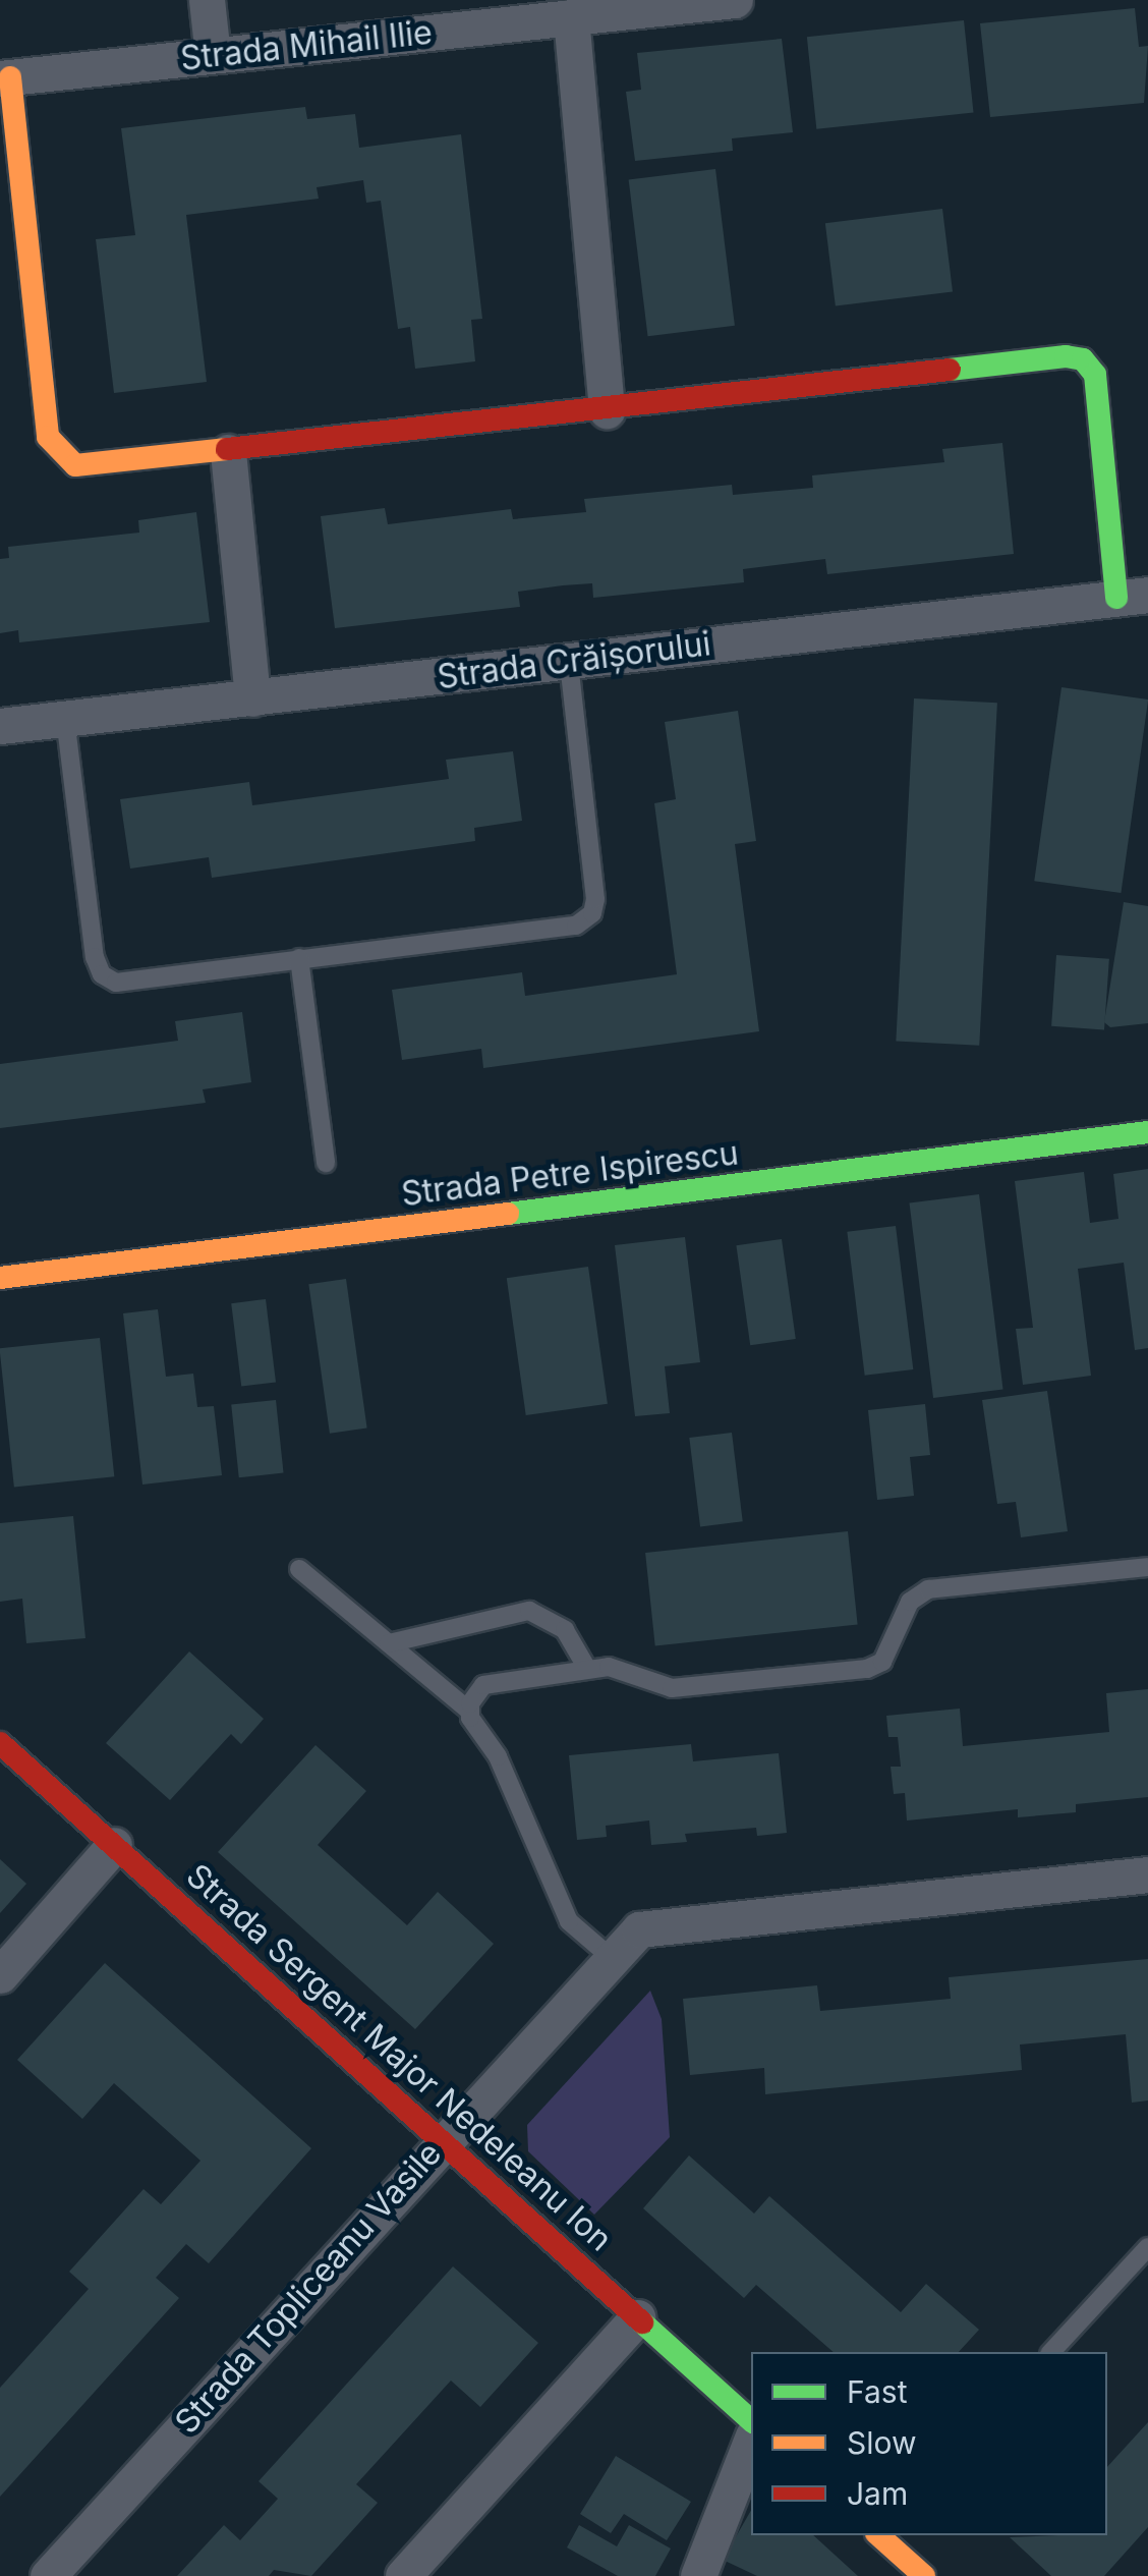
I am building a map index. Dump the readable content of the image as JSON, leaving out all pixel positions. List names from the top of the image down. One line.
{"streets":{"street":["Strada Mihail Ilie","Strada Crăișorului","Strada Petre Ispirescu","Strada Sergent Major Nedeleanu Ion","Strada Topliceanu Vasile"]},"crossings":[["Strada Sergent Major Nedeleanu Ion","Strada Topliceanu Vasile"]],"legend":["Fast","Slow","Jam"]}
